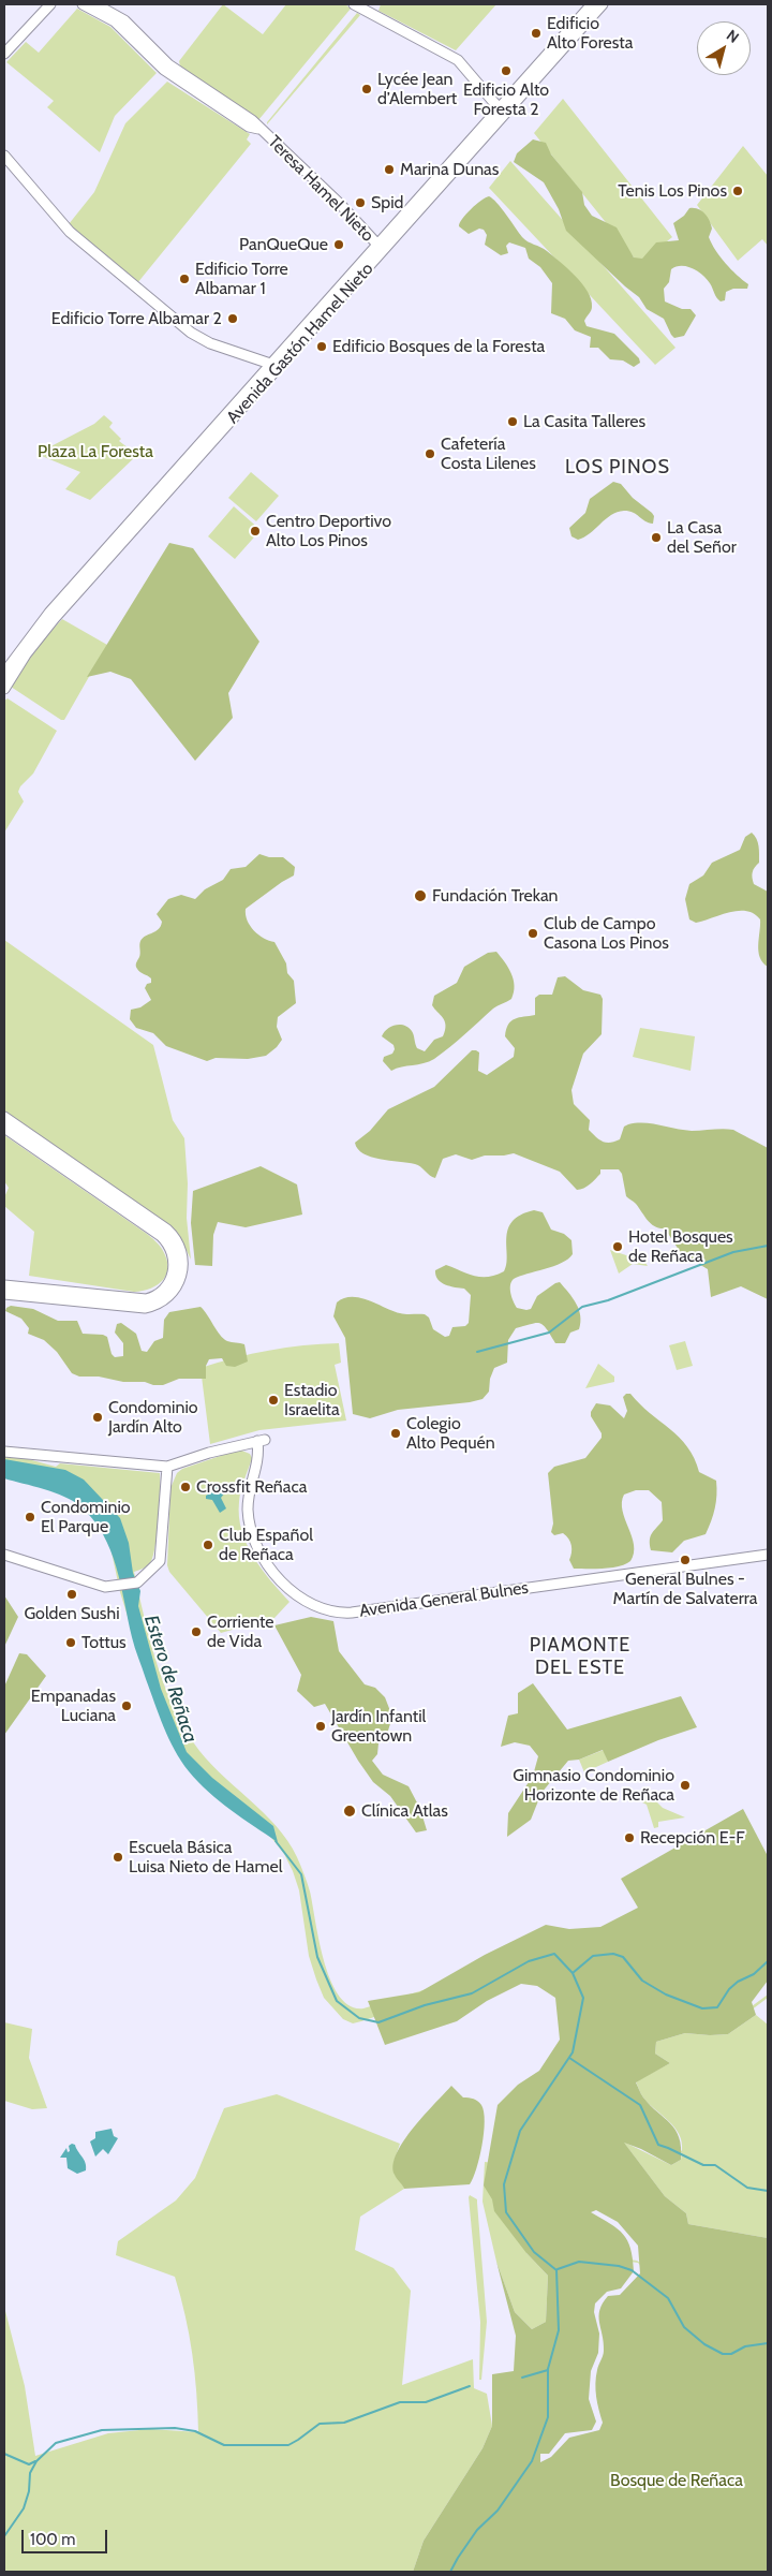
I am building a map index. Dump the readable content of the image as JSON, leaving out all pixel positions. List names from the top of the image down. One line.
{"streets":{"main road":["Teresa Hamel Nieto","Avenida Gastón Hamel Nieto","Avenida General Bulnes"]},"crossings":[["Teresa Hamel Nieto","Avenida Gastón Hamel Nieto"]],"districts":["LOS PINOS","PIAMONTE DEL ESTE"],"water":["Estero de Reñaca"],"parks":["Plaza La Foresta","Bosque de Reñaca"],"places":["Edificio Alto Foresta","Edificio Alto Foresta 2","Lycée Jean d’Alembert","Marina Dunas","Tenis Los Pinos","Spid","PanQueQue","Edificio Torre Albamar 1","Edificio Torre Albamar 2","Edificio Bosques de la Foresta","La Casita Talleres","Cafetería Costa Lilenes","Centro Deportivo Alto Los Pinos","La Casa del Señor","Fundación Trekan","Club de Campo Casona Los Pinos","Hotel Bosques de Reñaca","Estadio Israelita","Condominio Jardín Alto","Colegio Alto Pequén","Crossfit Reñaca","Condominio El Parque","Club Español de Reñaca","General Bulnes - Martín de Salvaterra","Golden Sushi","Corriente de Vida","Tottus","Empanadas Luciana","Jardín Infantil Greentown","Gimnasio Condominio Horizonte de Reñaca","Clínica Atlas","Recepción E-F","Escuela Básica Luisa Nieto de Hamel"],"scale_bar":"100 m","north":"top right"}
